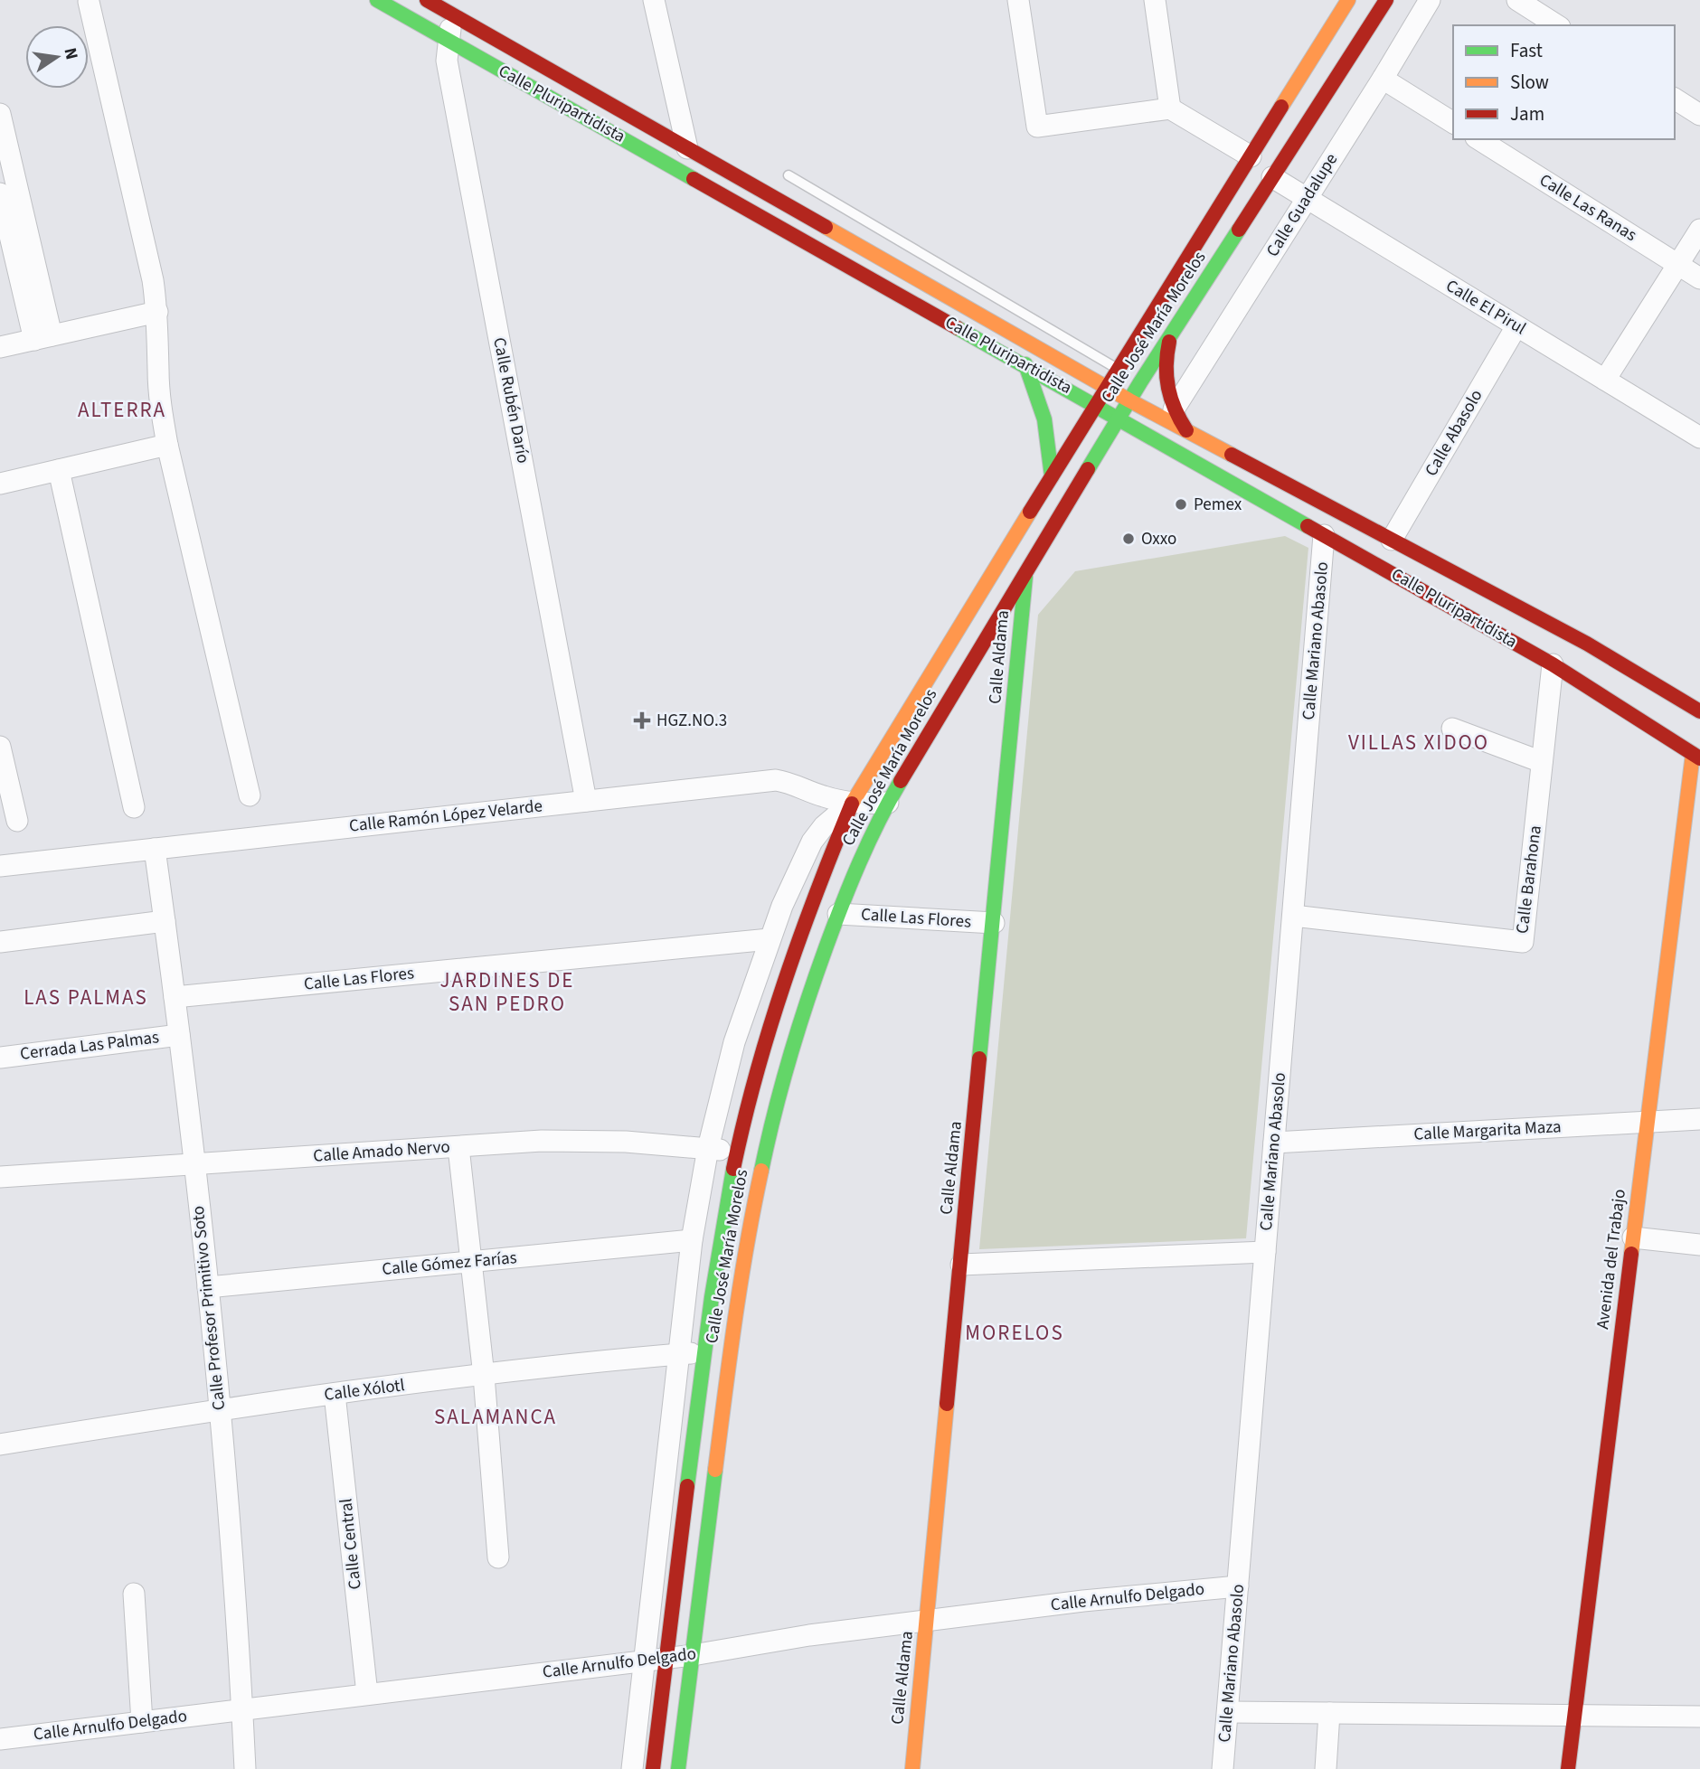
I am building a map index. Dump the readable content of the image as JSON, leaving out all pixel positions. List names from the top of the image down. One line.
{"streets":{"street":["Calle Pluripartidista","Calle Guadalupe","Calle Las Ranas","Calle El Pirul","Calle José María Morelos","Calle Rubén Darío","Calle Abasolo","Calle Mariano Abasolo","Calle Aldama","Calle Ramón López Velarde","Calle Barahona","Calle Las Flores","Cerrada Las Palmas","Calle Margarita Maza","Calle Amado Nervo","Avenida del Trabajo","Calle Gómez Farías","Calle Profesor Primitivo Soto","Calle Xólotl","Calle Central","Calle Arnulfo Delgado"]},"crossings":[["Calle Pluripartidista","Calle José María Morelos"],["Calle Pluripartidista","Calle Rubén Darío"],["Calle Pluripartidista","Calle Abasolo"],["Calle Pluripartidista","Calle Mariano Abasolo"],["Calle Pluripartidista","Calle Barahona"],["Calle Pluripartidista","Avenida del Trabajo"],["Calle Guadalupe","Calle El Pirul"],["Calle El Pirul","Calle José María Morelos"],["Calle El Pirul","Calle Abasolo"],["Calle José María Morelos","Calle Aldama"],["Calle José María Morelos","Calle Ramón López Velarde"],["Calle José María Morelos","Calle Las Flores"],["Calle José María Morelos","Calle Amado Nervo"],["Calle José María Morelos","Calle Xólotl"],["Calle José María Morelos","Calle Arnulfo Delgado"],["Calle Rubén Darío","Calle Ramón López Velarde"],["Calle Mariano Abasolo","Calle Barahona"],["Calle Mariano Abasolo","Calle Margarita Maza"],["Calle Mariano Abasolo","Calle Arnulfo Delgado"],["Calle Aldama","Calle Las Flores"],["Calle Aldama","Calle Arnulfo Delgado"],["Calle Ramón López Velarde","Calle Profesor Primitivo Soto"],["Calle Las Flores","Calle Profesor Primitivo Soto"],["Cerrada Las Palmas","Calle Profesor Primitivo Soto"],["Calle Margarita Maza","Avenida del Trabajo"],["Calle Amado Nervo","Calle Profesor Primitivo Soto"],["Calle Gómez Farías","Calle Profesor Primitivo Soto"],["Calle Profesor Primitivo Soto","Calle Xólotl"],["Calle Profesor Primitivo Soto","Calle Arnulfo Delgado"],["Calle Xólotl","Calle Central"],["Calle Central","Calle Arnulfo Delgado"]],"districts":["ALTERRA","VILLAS XIDOO","JARDINES DE SAN PEDRO","LAS PALMAS","MORELOS","SALAMANCA"],"places":{"other":["Pemex","Oxxo"],"health":["HGZ.NO.3"]},"legend":["Fast","Slow","Jam"],"north":"right"}
